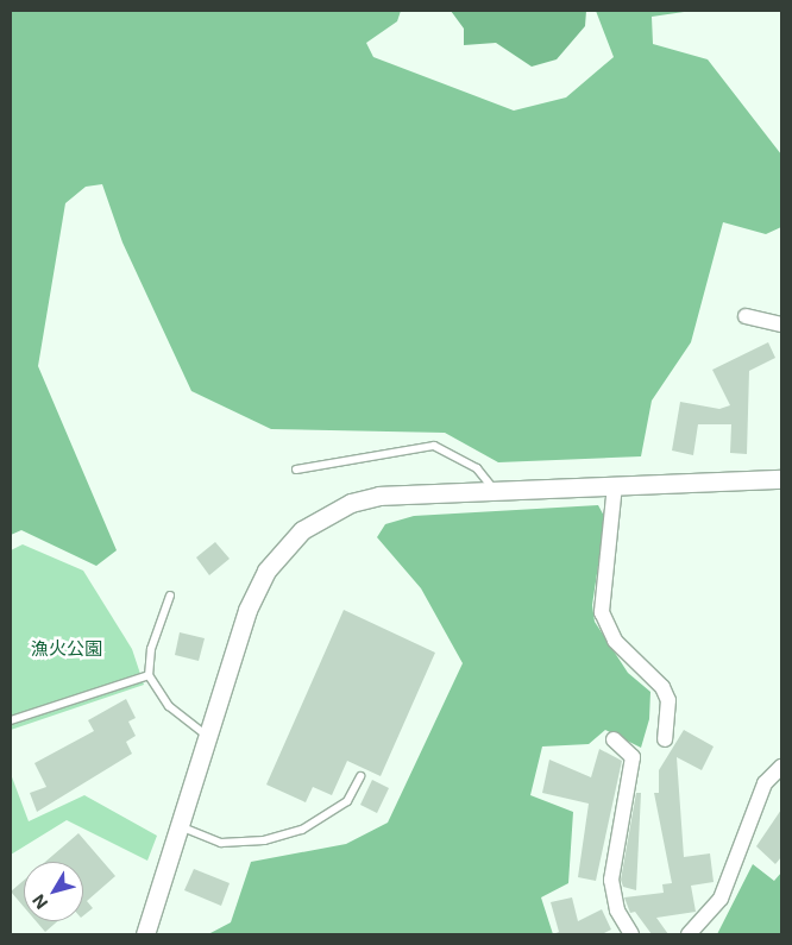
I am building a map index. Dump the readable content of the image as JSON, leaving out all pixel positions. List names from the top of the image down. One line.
{"parks":["漁火公園"],"north":"bottom left"}
